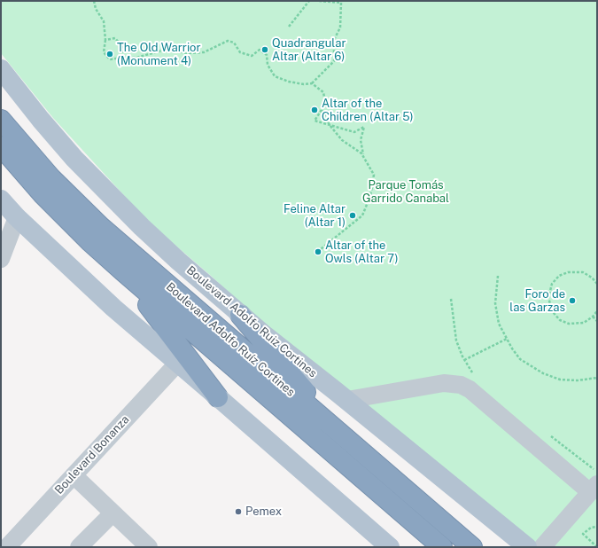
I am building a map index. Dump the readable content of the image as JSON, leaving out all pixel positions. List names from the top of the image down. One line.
{"streets":{"highway":["Boulevard Adolfo Ruíz Cortines"],"main road":["Boulevard Adolfo Ruiz Cortines"],"street":["Boulevard Bonanza"]},"parks":["Parque Tomás Garrido Canabal"],"places":["Quadrangular Altar (Altar 6)","The Old Warrior (Monument 4)","Altar of the Children (Altar 5)","Feline Altar (Altar 1)","Altar of the Owls (Altar 7)","Foro de las Garzas","Pemex"]}
